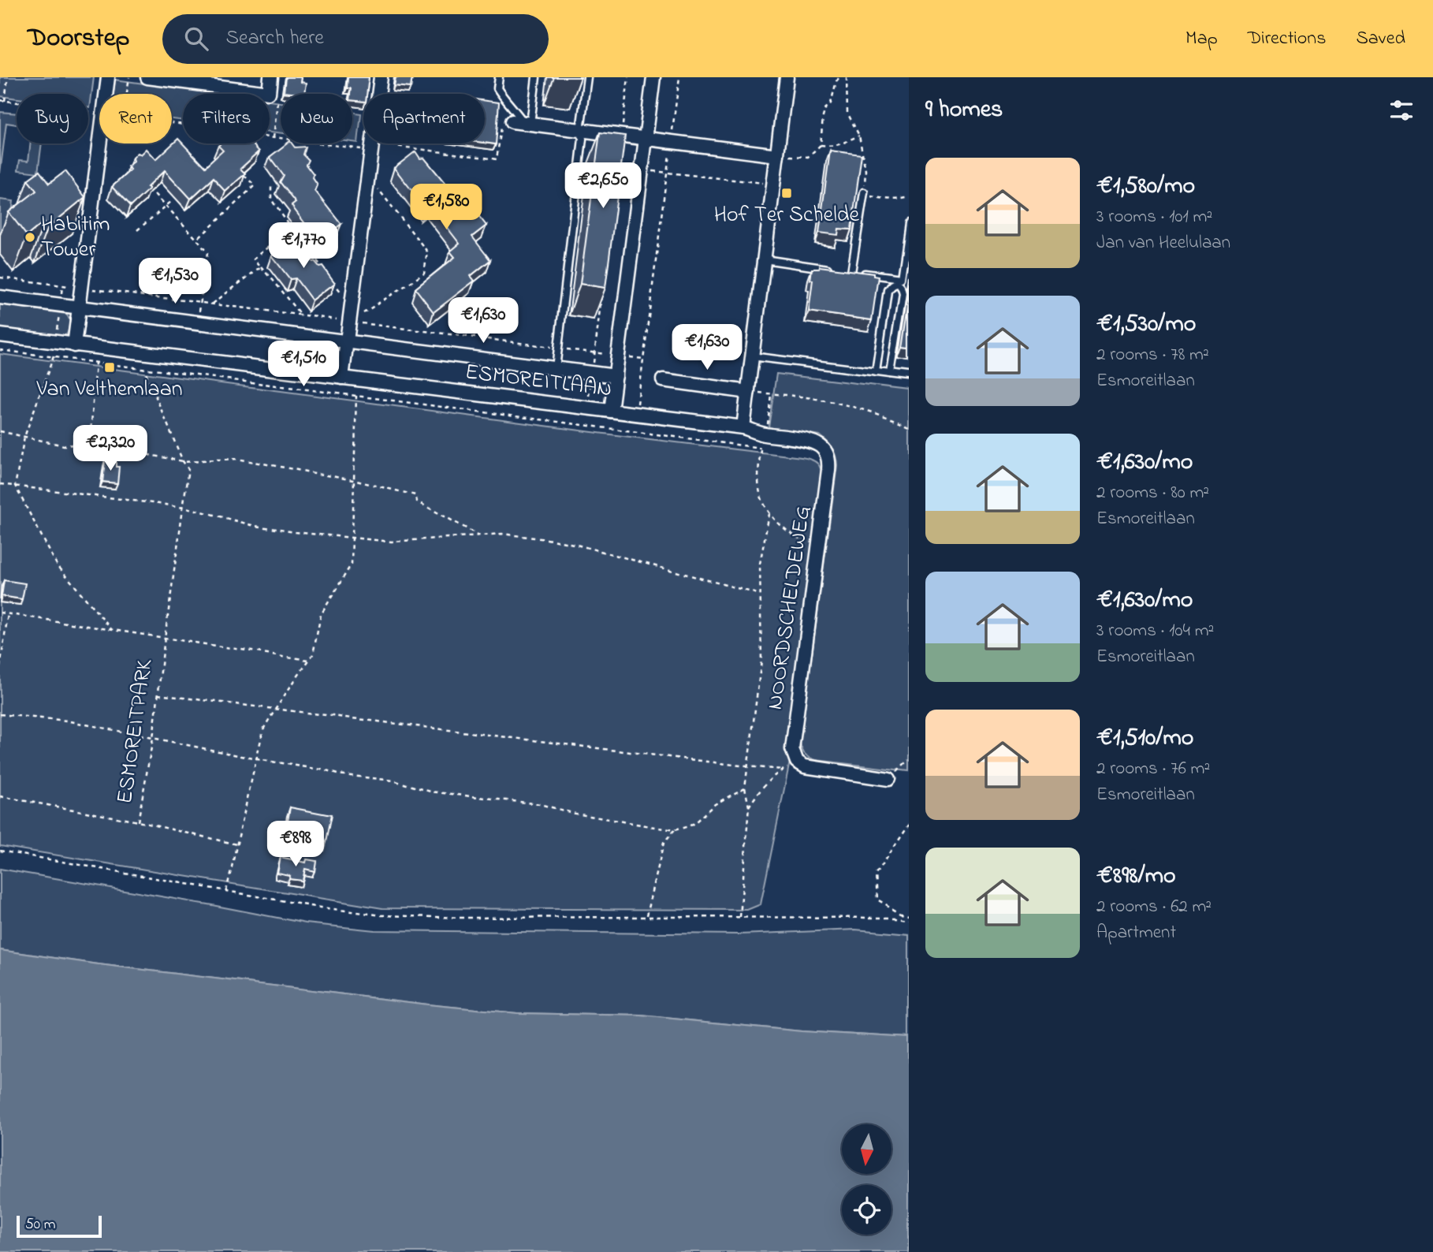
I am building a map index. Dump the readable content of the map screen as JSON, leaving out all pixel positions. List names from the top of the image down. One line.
{"streets":{"street":["ESMOREITLAAN","NOORDSCHELDEWEG"],"path":["ESMOREITPARK"]},"crossings":[["ESMOREITLAAN","NOORDSCHELDEWEG"]],"places":{"transit":["Hof Ter Schelde","Van Velthemlaan"],"other":["Habitim Tower"]},"scale_bar":"50 m","north":"bottom","page":{"header":"Doorstep","search":"Search here","nav":["Map","Directions","Saved"],"heading":"9 homes","chip":["Buy","Rent","Filters","New","Apartment"],"list":[{"name":"€1,580/mo","note":"3 rooms · 101 m² · Jan van Heelulaan"},{"name":"€1,530/mo","note":"2 rooms · 78 m² · Esmoreitlaan"},{"name":"€1,630/mo","note":"2 rooms · 80 m² · Esmoreitlaan"},{"name":"€1,630/mo","note":"3 rooms · 104 m² · Esmoreitlaan"},{"name":"€1,510/mo","note":"2 rooms · 76 m² · Esmoreitlaan"},{"name":"€898/mo","note":"2 rooms · 62 m² · Apartment"}],"price":["€2,650","€1,580","€1,770","€1,530","€1,630","€1,630","€1,510","€2,320","€898"],"scale":"50 m"}}
